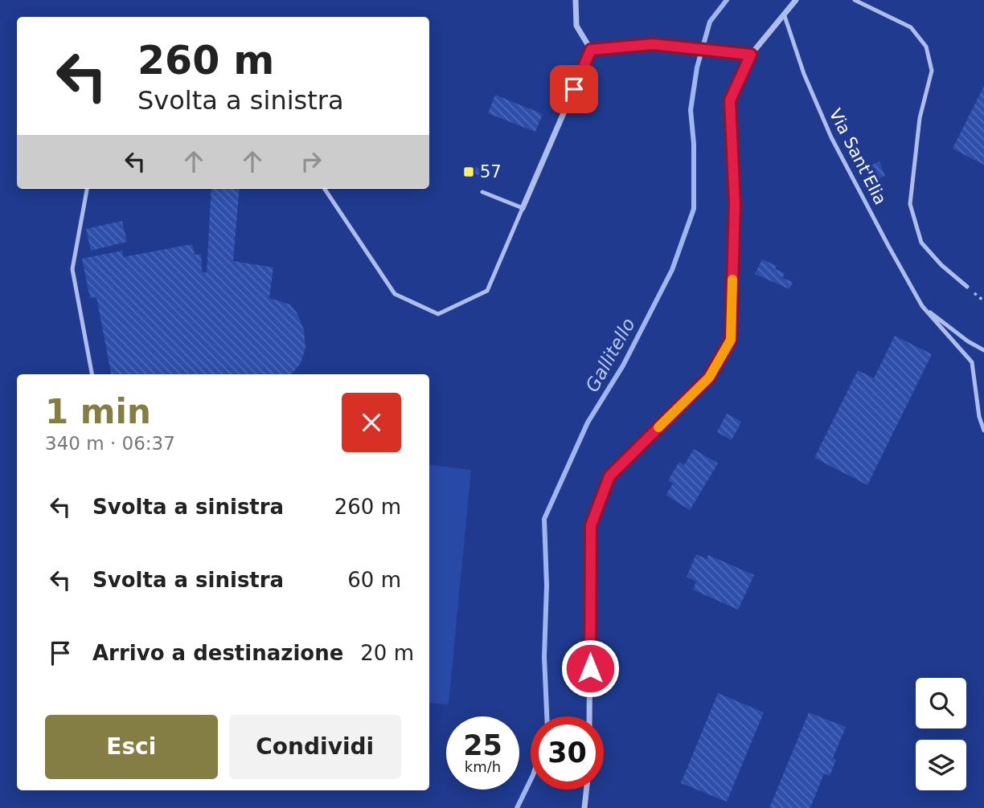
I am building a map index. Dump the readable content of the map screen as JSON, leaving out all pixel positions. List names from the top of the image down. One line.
{"streets":{"lane":["Via Sant'Elia"]},"water":["Gallitello"],"places":{"transit":["57"]},"page":{"turn":["260 m","Svolta a sinistra"],"heading":["1 min","340 m · 06:37"],"list":[{"name":"Svolta a sinistra","value":"260 m"},{"name":"Svolta a sinistra","value":"60 m"},{"name":"Arrivo a destinazione","value":"20 m"}],"buttons":["Esci","Condividi"],"speed":"25 km/h","limit":"30"}}
